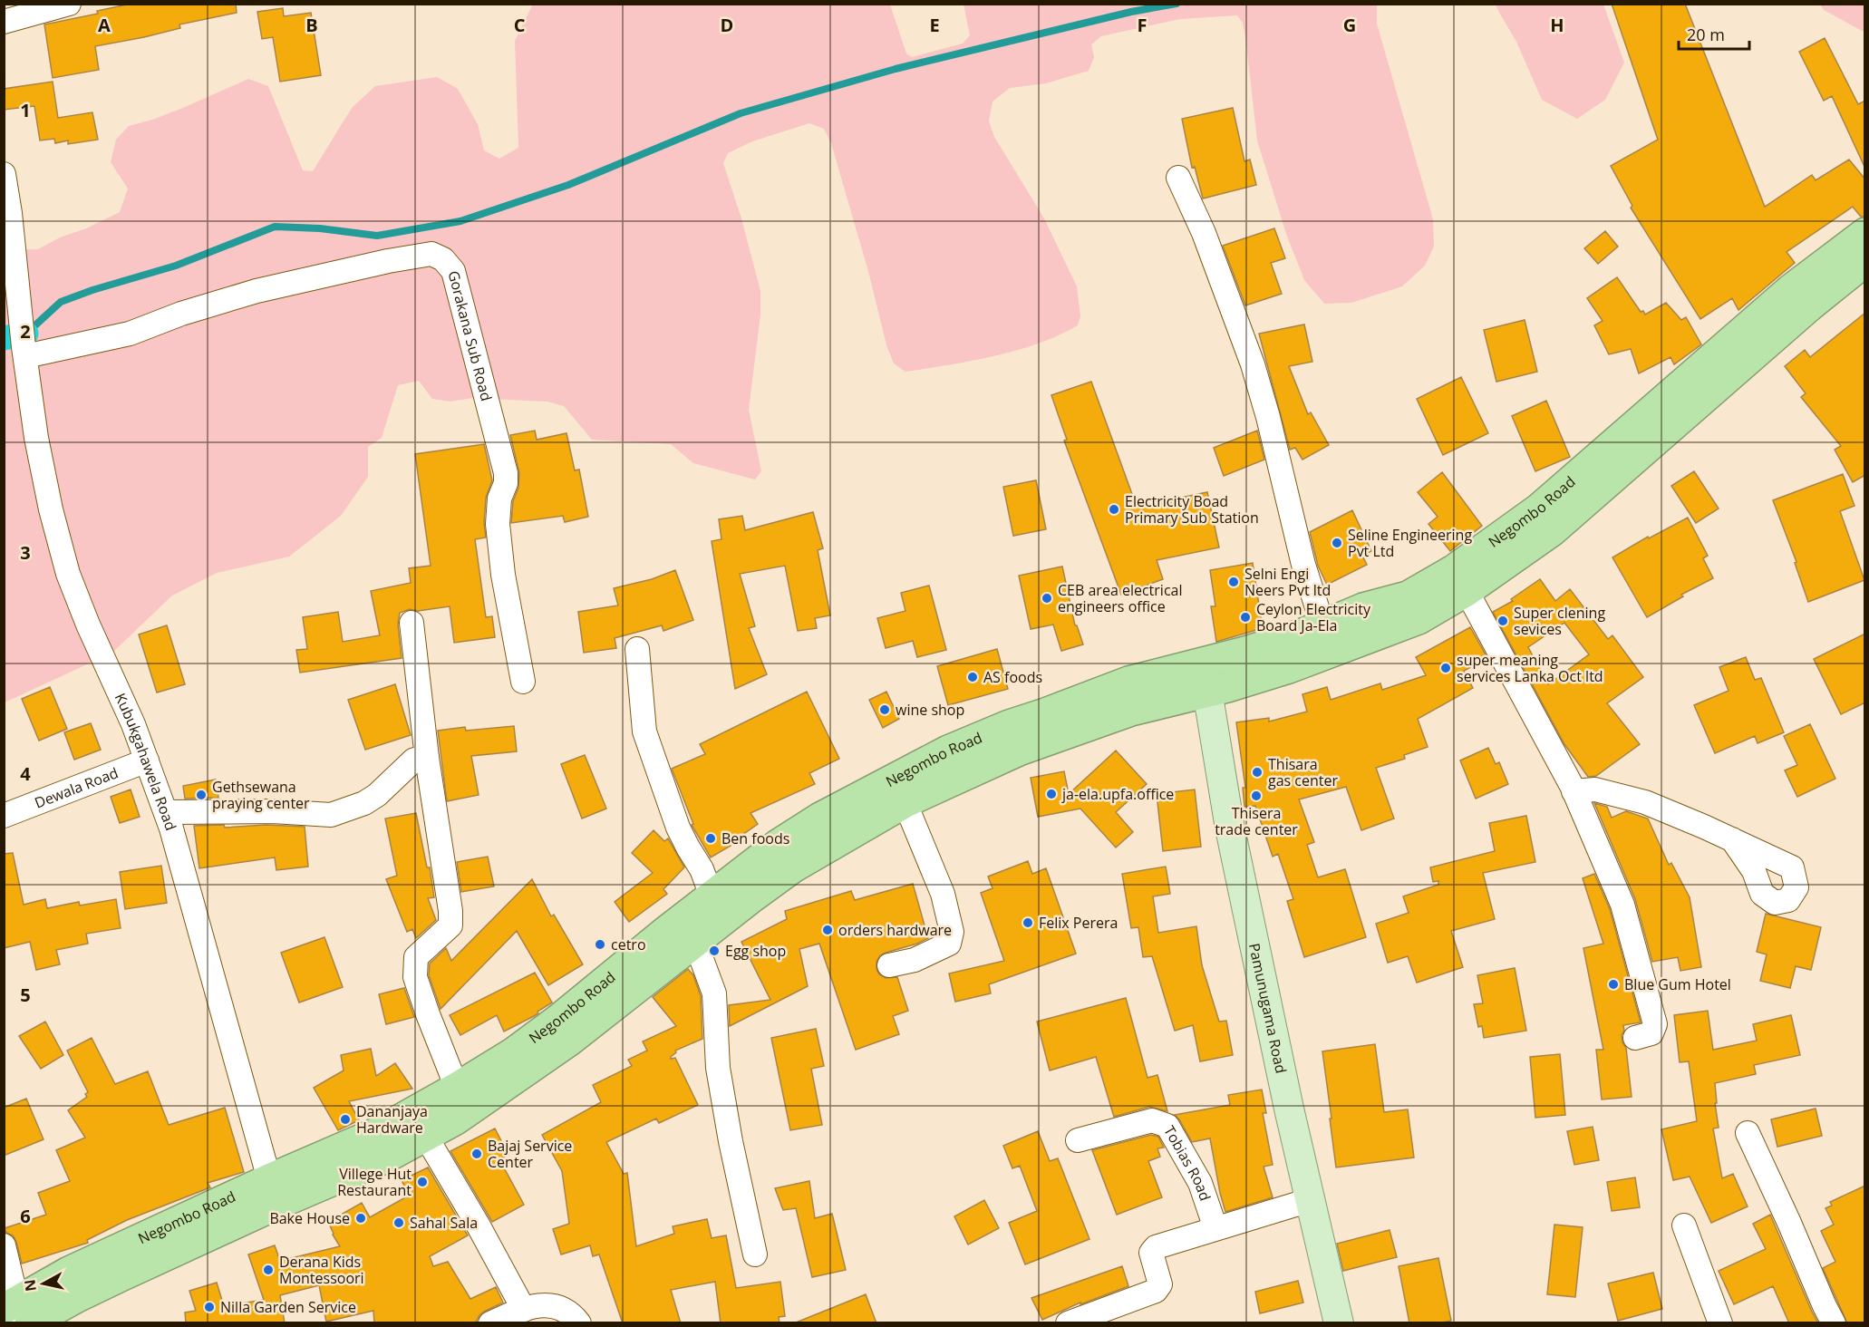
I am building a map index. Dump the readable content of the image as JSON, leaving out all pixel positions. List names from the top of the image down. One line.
{"streets":{"highway":["Negombo Road"],"main road":["Pamunugama Road"],"street":["Gorakana Sub Road","Kubukgahawela Road","Dewala Road","Tobias Road"]},"crossings":[["Gorakana Sub Road","Kubukgahawela Road"],["Negombo Road","Kubukgahawela Road"],["Negombo Road","Pamunugama Road"],["Kubukgahawela Road","Dewala Road"]],"places":["Electricity Boad Primary Sub Station","Seline Engineering Pvt Ltd","Selni Engi Neers Pvt ltd","CEB area electrical engineers office","Ceylon Electricity Board Ja-Ela","Super clening sevices","super meaning services Lanka Oct ltd","AS foods","wine shop","Thisara gas center","ja-ela.upfa.office","Gethsewana praying center","Thisera trade center","Ben foods","Felix Perera","orders hardware","cetro","Egg shop","Blue Gum Hotel","Dananjaya Hardware","Bajaj Service Center","Villege Hut Restaurant","Bake House","Sahal Sala","Derana Kids Montessoori","Nilla Garden Service"],"scale_bar":"20 m","north":"left","grid":{"columns":["A","B","C","D","E","F","G","H"],"rows":["1","2","3","4","5","6"]}}
